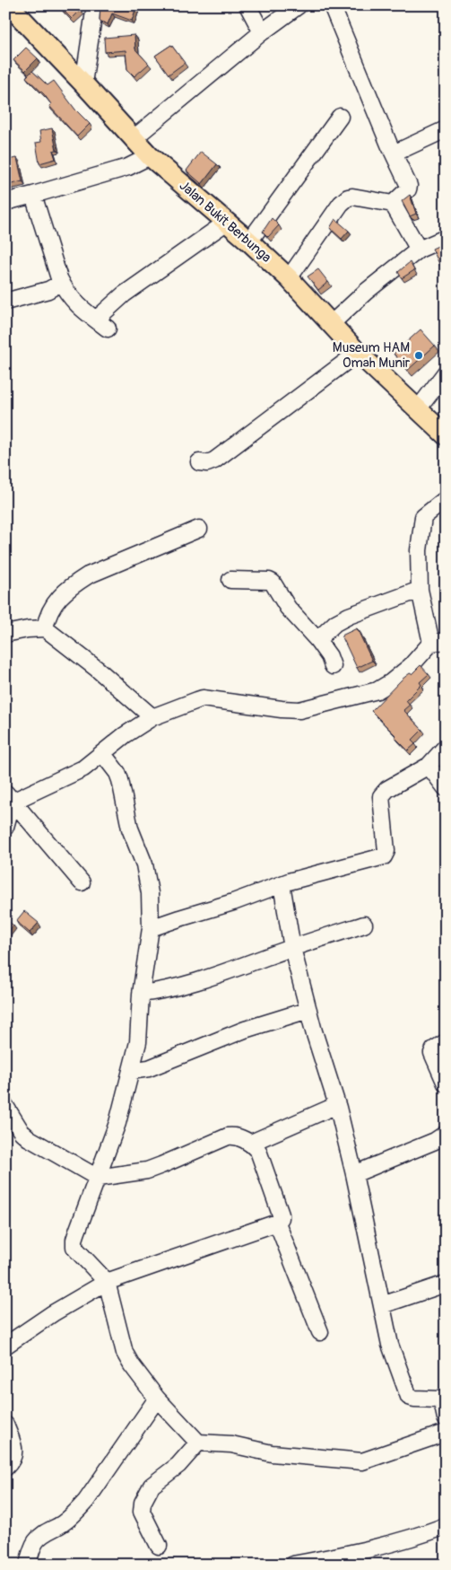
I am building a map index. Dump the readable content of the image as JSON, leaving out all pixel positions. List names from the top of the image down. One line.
{"streets":{"main road":["Jalan Bukit Berbunga"]},"places":["Museum HAM Omah Munir"]}
